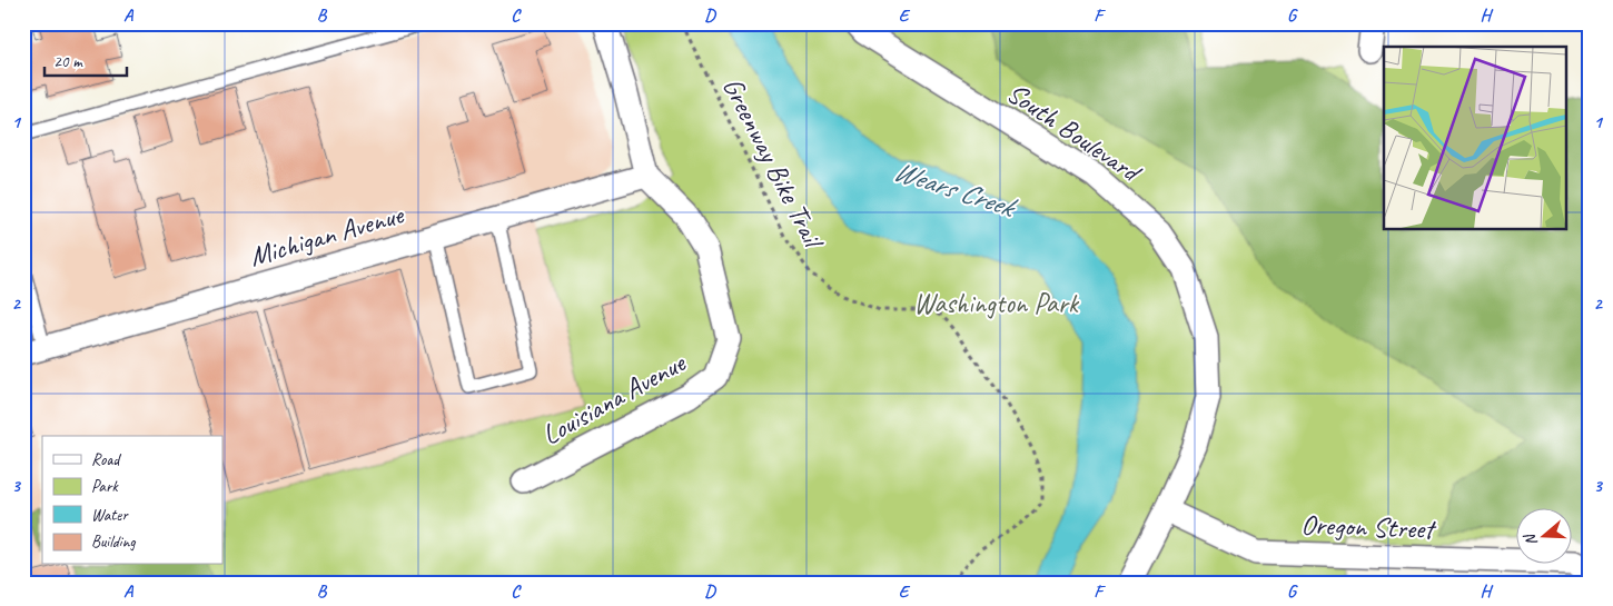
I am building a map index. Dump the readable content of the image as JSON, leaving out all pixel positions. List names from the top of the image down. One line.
{"streets":{"street":["South Boulevard","Michigan Avenue","Louisiana Avenue","Oregon Street"],"path":["Greenway Bike Trail"]},"crossings":[["South Boulevard","Oregon Street"],["Michigan Avenue","Louisiana Avenue"]],"water":["Wears Creek"],"parks":["Washington Park"],"legend":["Road","Park","Water","Building"],"scale_bar":"20 m","north":"left","grid":{"columns":["A","B","C","D","E","F","G","H"],"rows":["1","2","3"]}}
